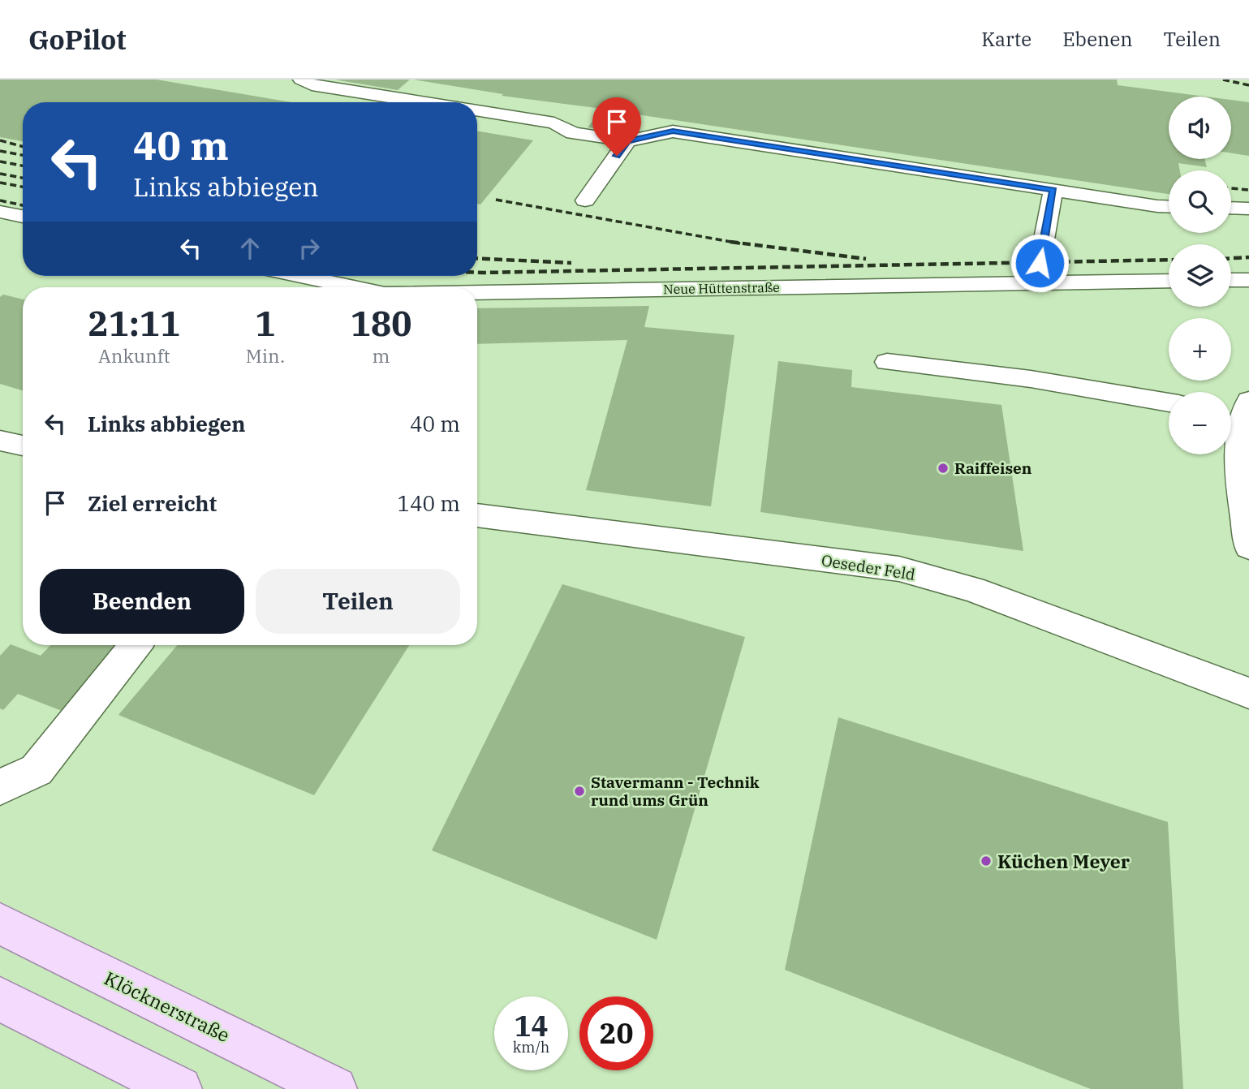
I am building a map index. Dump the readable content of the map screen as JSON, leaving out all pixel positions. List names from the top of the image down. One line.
{"streets":{"main road":["Klöcknerstraße"],"street":["Neue Hüttenstraße","Oeseder Feld"]},"places":["Raiffeisen","Stavermann - Technik rund ums Grün","Küchen Meyer"],"page":{"header":"GoPilot","nav":["Karte","Ebenen","Teilen"],"map_buttons":["+","−"],"turn":["40 m","Links abbiegen"],"eta":["21:11","Ankunft","1","Min.","180","m"],"list":[{"name":"Links abbiegen","value":"40 m"},{"name":"Ziel erreicht","value":"140 m"}],"buttons":["Beenden","Teilen"],"speed":"14 km/h","limit":"20"}}
